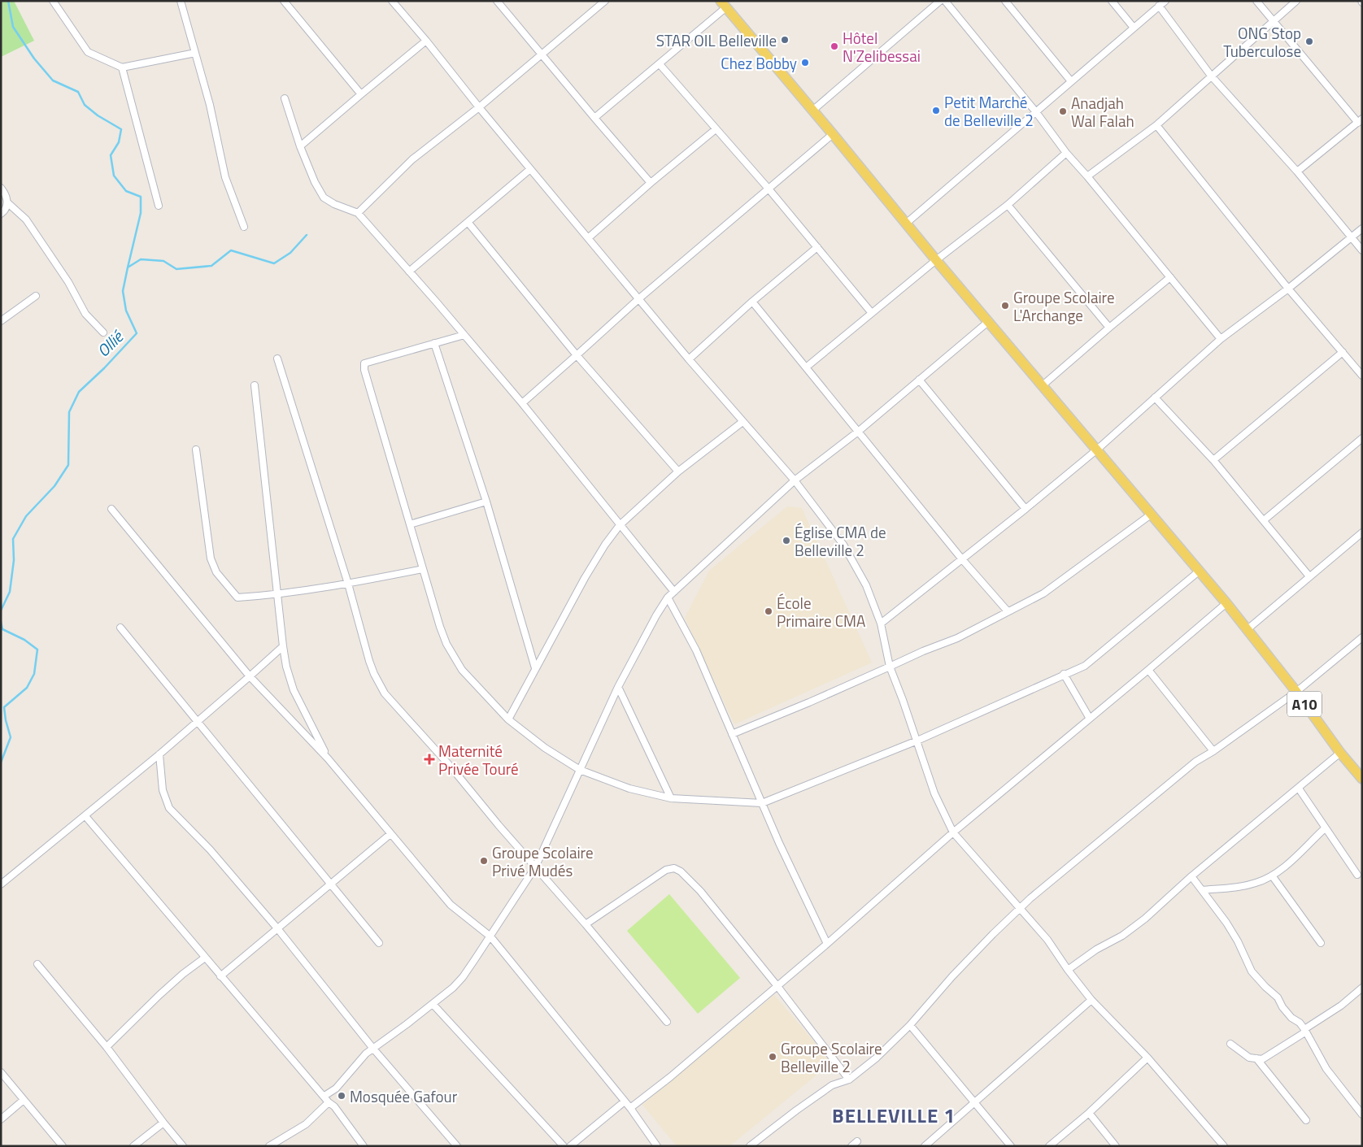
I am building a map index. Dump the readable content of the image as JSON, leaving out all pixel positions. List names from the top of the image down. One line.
{"streets":{"main road":["A10"]},"districts":["BELLEVILLE 1"],"water":["Ollié"],"places":{"other":["STAR OIL Belleville","ONG Stop Tuberculose","Hôtel N'Zelibessai","Chez Bobby","Petit Marché de Belleville 2","Anadjah Wal Falah","Groupe Scolaire L'Archange","Église CMA de Belleville 2","École Primaire CMA","Groupe Scolaire Privé Mudés","Groupe Scolaire Belleville 2","Mosquée Gafour"],"health":["Maternité Privée Touré"]}}
